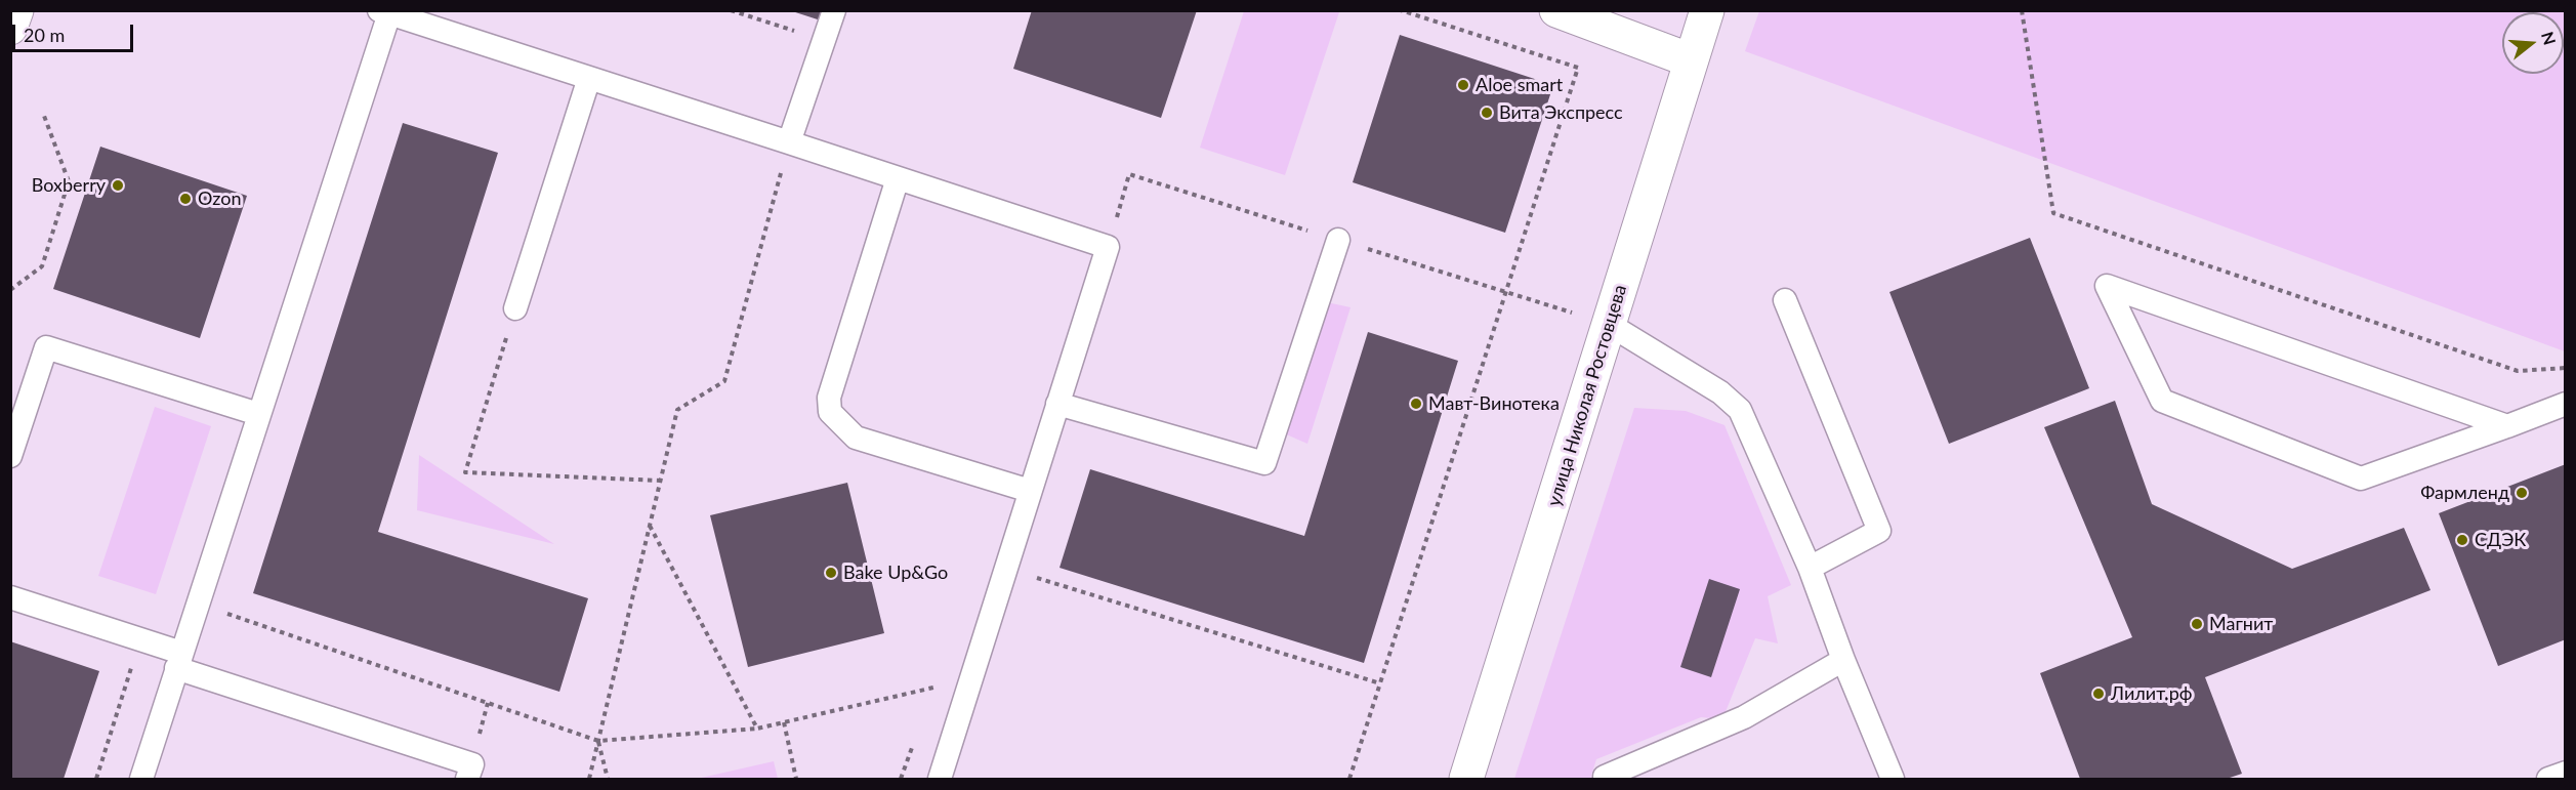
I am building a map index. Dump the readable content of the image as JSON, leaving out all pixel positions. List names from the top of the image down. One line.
{"streets":{"street":["улица Николая Ростовцева"]},"places":["Aloe smart","Вита Экспресс","Boxberry","Ozon","Мавт-Винотека","Фармленд","СДЭК","Bake Up&Go","Магнит","Лилит.рф"],"scale_bar":"20 m","north":"right"}
